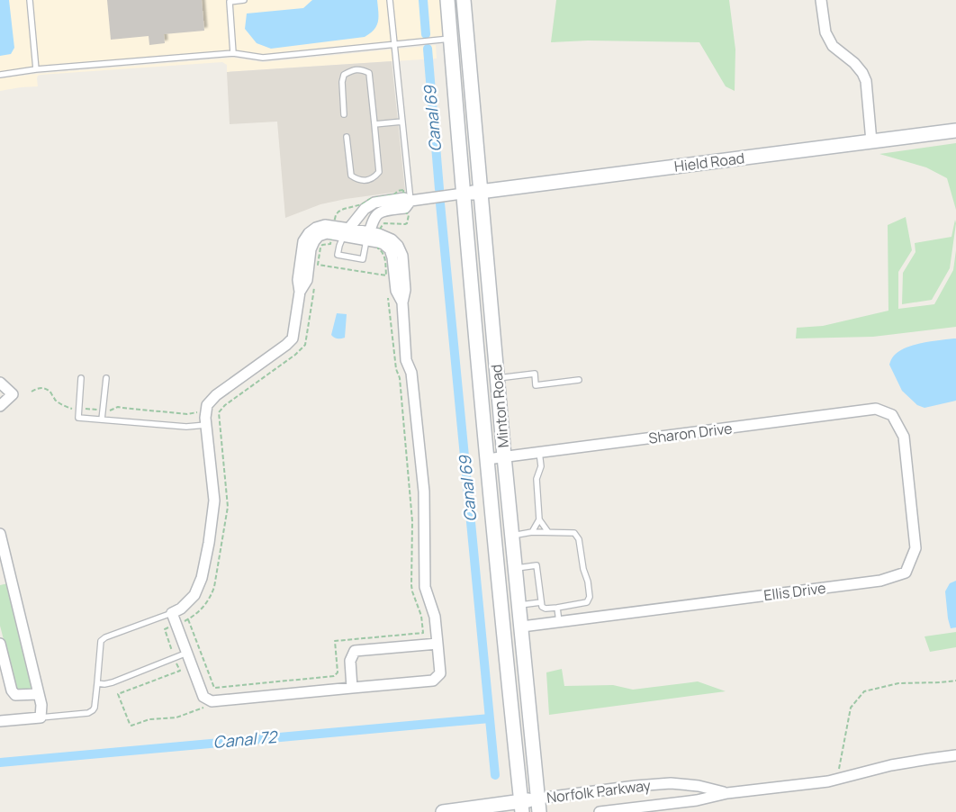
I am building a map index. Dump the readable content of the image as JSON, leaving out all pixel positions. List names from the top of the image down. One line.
{"streets":{"main road":["Hield Road","Minton Road","Norfolk Parkway"],"street":["Sharon Drive","Ellis Drive"]},"crossings":[["Hield Road","Minton Road"],["Minton Road","Sharon Drive"],["Minton Road","Ellis Drive"],["Minton Road","Norfolk Parkway"],["Sharon Drive","Ellis Drive"]],"water":["Canal 69","Canal 72"]}
